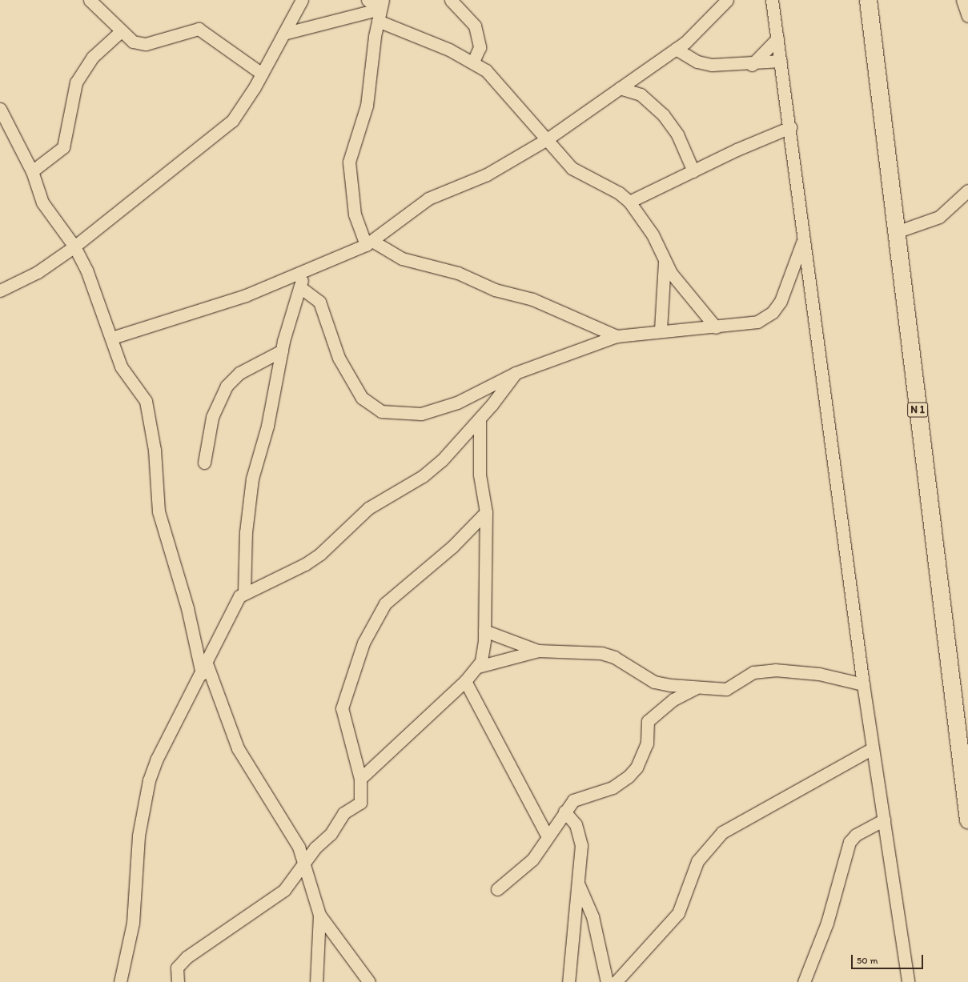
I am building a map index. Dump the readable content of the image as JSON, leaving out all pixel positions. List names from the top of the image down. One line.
{"streets":{"highway":["N 1"]},"scale_bar":"50 m"}
